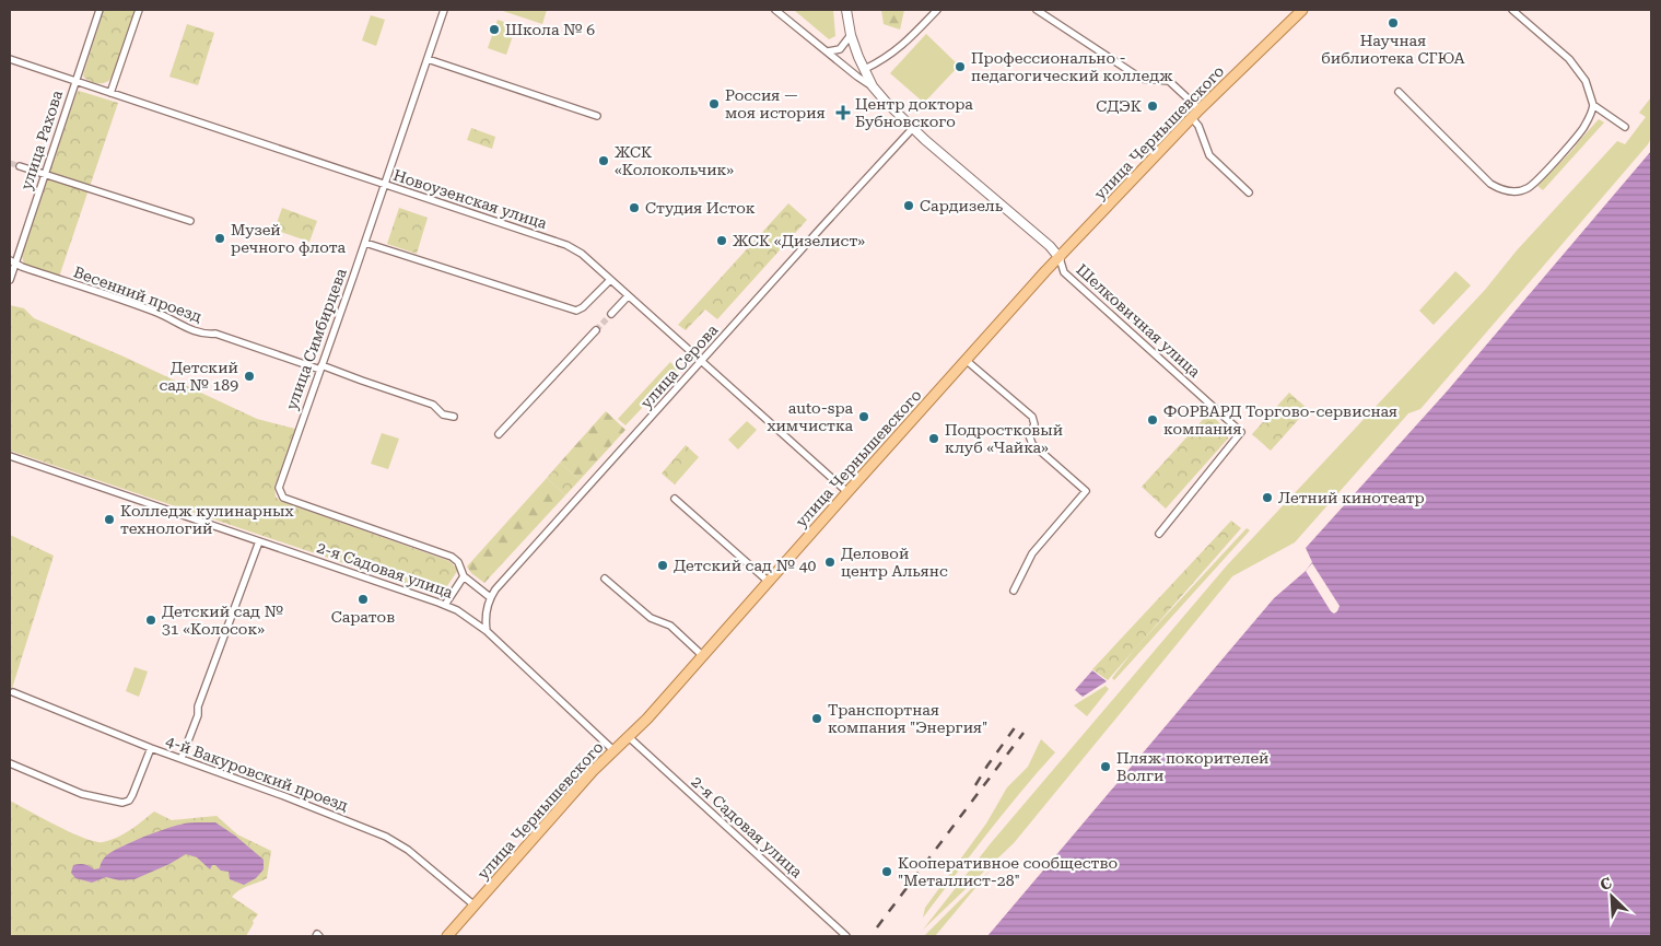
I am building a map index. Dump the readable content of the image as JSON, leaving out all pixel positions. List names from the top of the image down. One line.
{"streets":{"main road":["улица Чернышевского"],"street":["улица Рахова","Новоузенская улица","Весенний проезд","Шелковичная улица","улица Симбирцева","улица Серова","2-я Садовая улица","4-й Вакуровский проезд"]},"crossings":[["улица Чернышевского","Новоузенская улица"],["улица Чернышевского","Шелковичная улица"],["улица Чернышевского","2-я Садовая улица"],["улица Чернышевского","4-й Вакуровский проезд"],["улица Рахова","Новоузенская улица"],["улица Рахова","Весенний проезд"],["Новоузенская улица","улица Симбирцева"],["Новоузенская улица","улица Серова"],["Весенний проезд","улица Симбирцева"],["Шелковичная улица","улица Серова"],["улица Симбирцева","2-я Садовая улица"],["улица Серова","2-я Садовая улица"]],"places":{"other":["Научная библиотека СГЮА","Школа № 6","Профессионально - педагогический колледж","Россия — моя история","СДЭК","ЖСК «Колокольчик»","Сардизель","Студия Исток","Музей речного флота","ЖСК «Дизелист»","Детский сад № 189","auto-spa химчистка","ФОРВАРД Торгово-сервисная компания","Подростковый клуб «Чайка»","Летний кинотеатр","Колледж кулинарных технологий","Деловой центр Альянс","Детский сад № 40","Саратов","Детский сад № 31 «Колосок»","Транспортная компания \"Энергия\"","Пляж покорителей Волги","Кооперативное сообщество \"Металлист-28\""],"health":["Центр доктора Бубновского"]},"north":"top left"}
